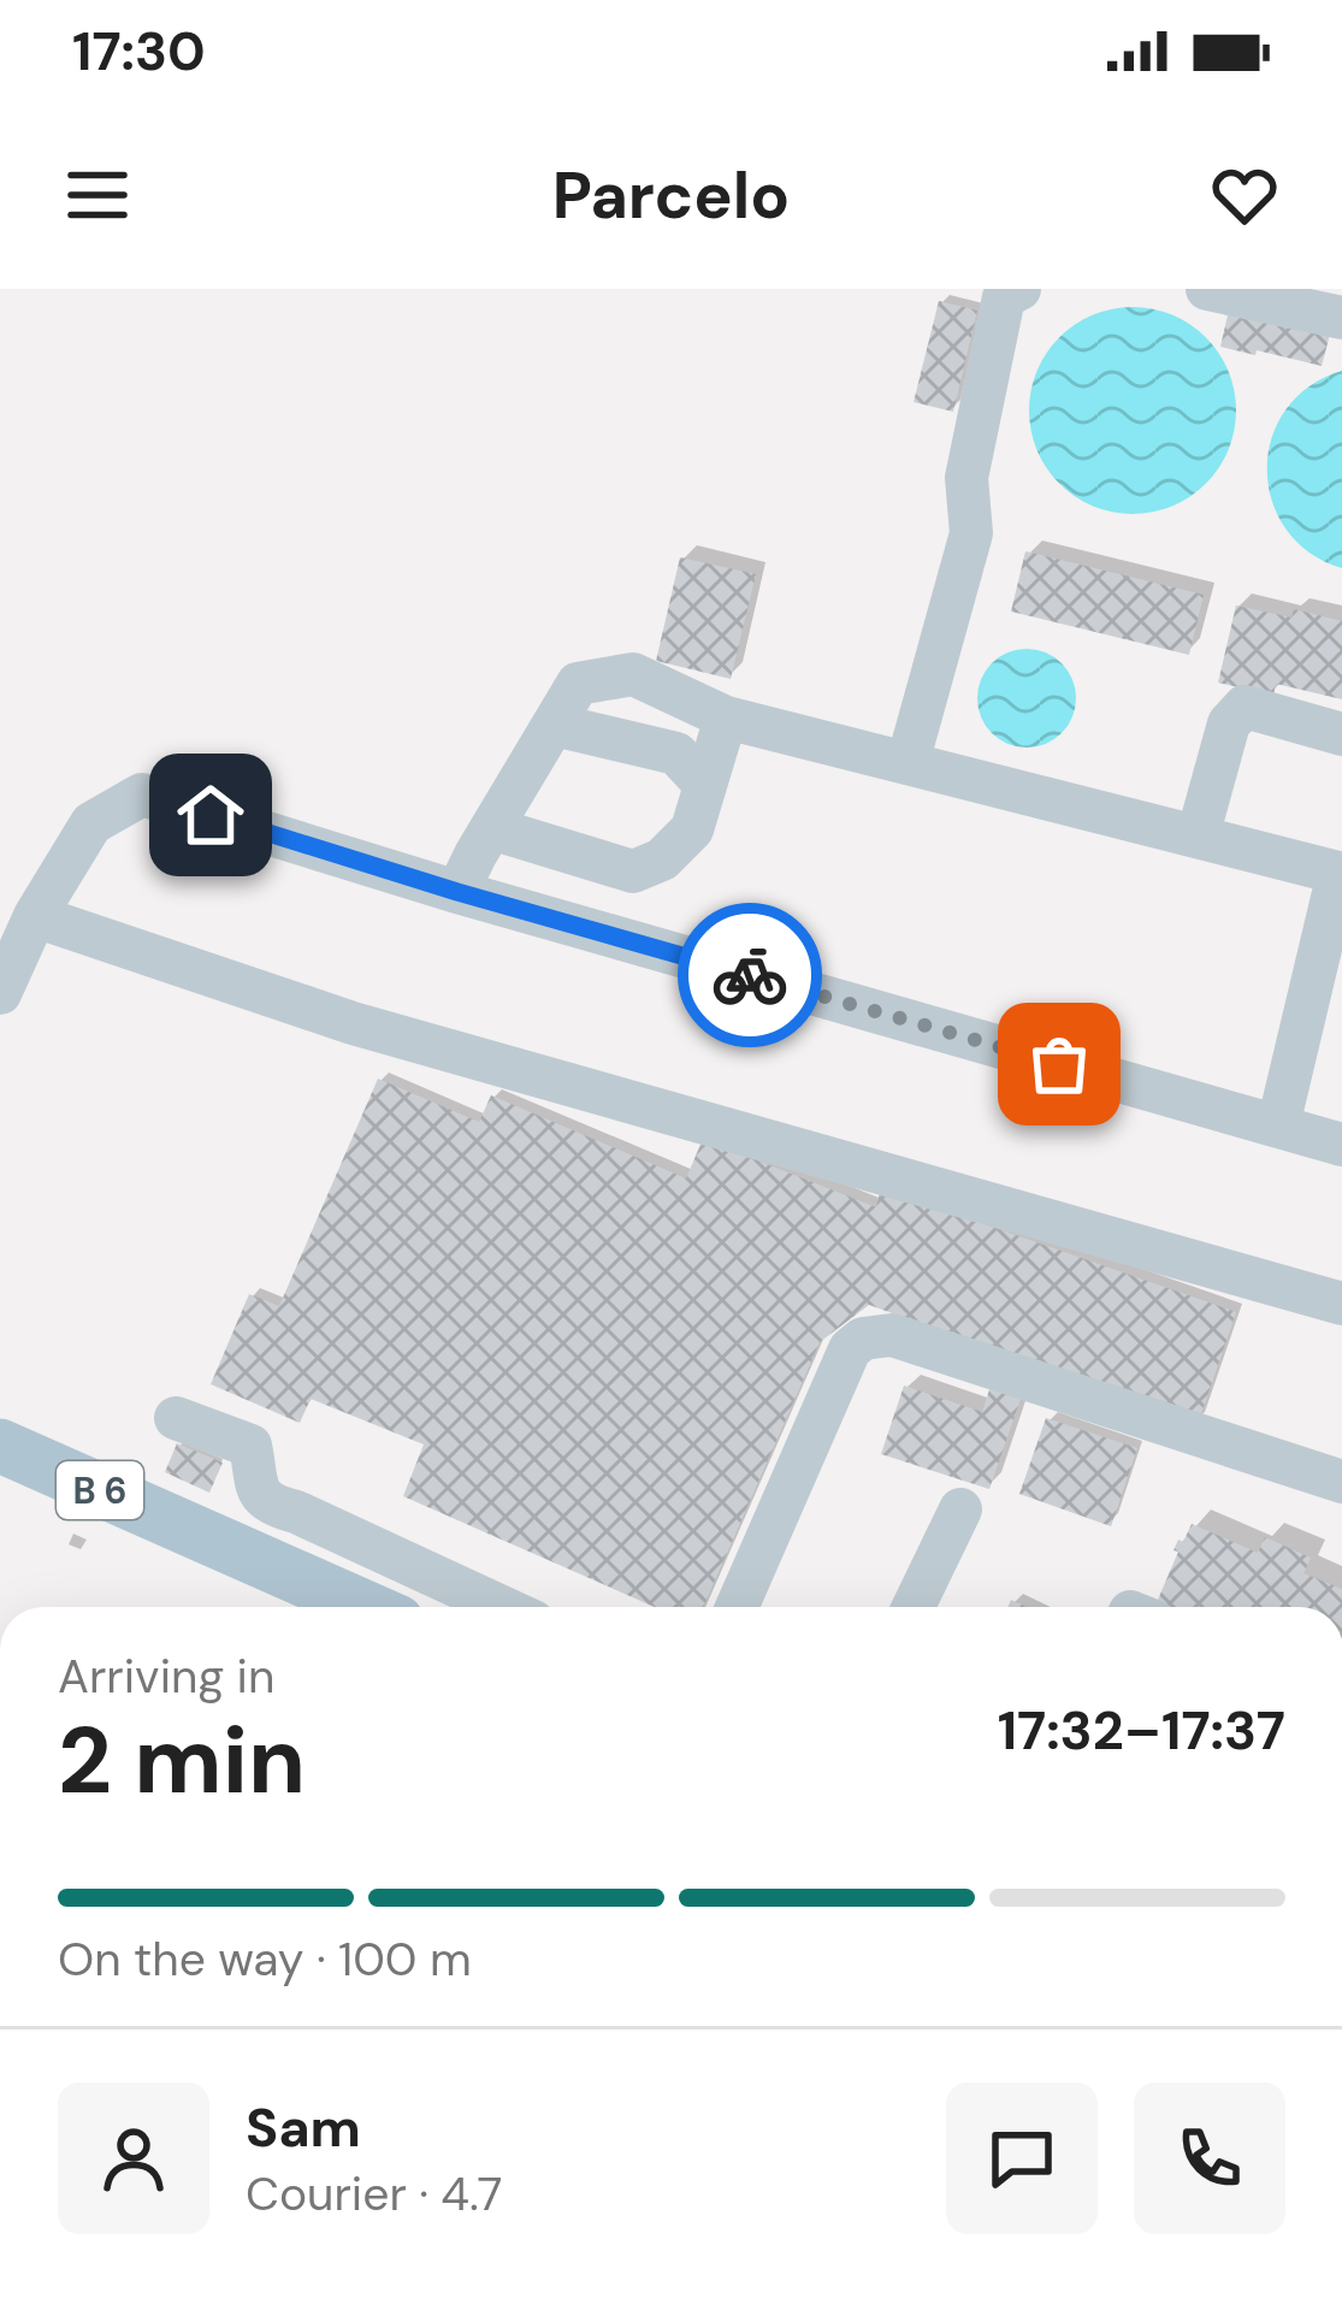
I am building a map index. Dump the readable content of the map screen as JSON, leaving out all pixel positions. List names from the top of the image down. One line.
{"streets":{"main road":["B 6"]},"page":{"status":"17:30","header":"Parcelo","heading":["2 min","Arriving in","17:32–17:37"],"panel":["Sam","Courier · 4.7"],"bar":"On the way · 100 m"}}
